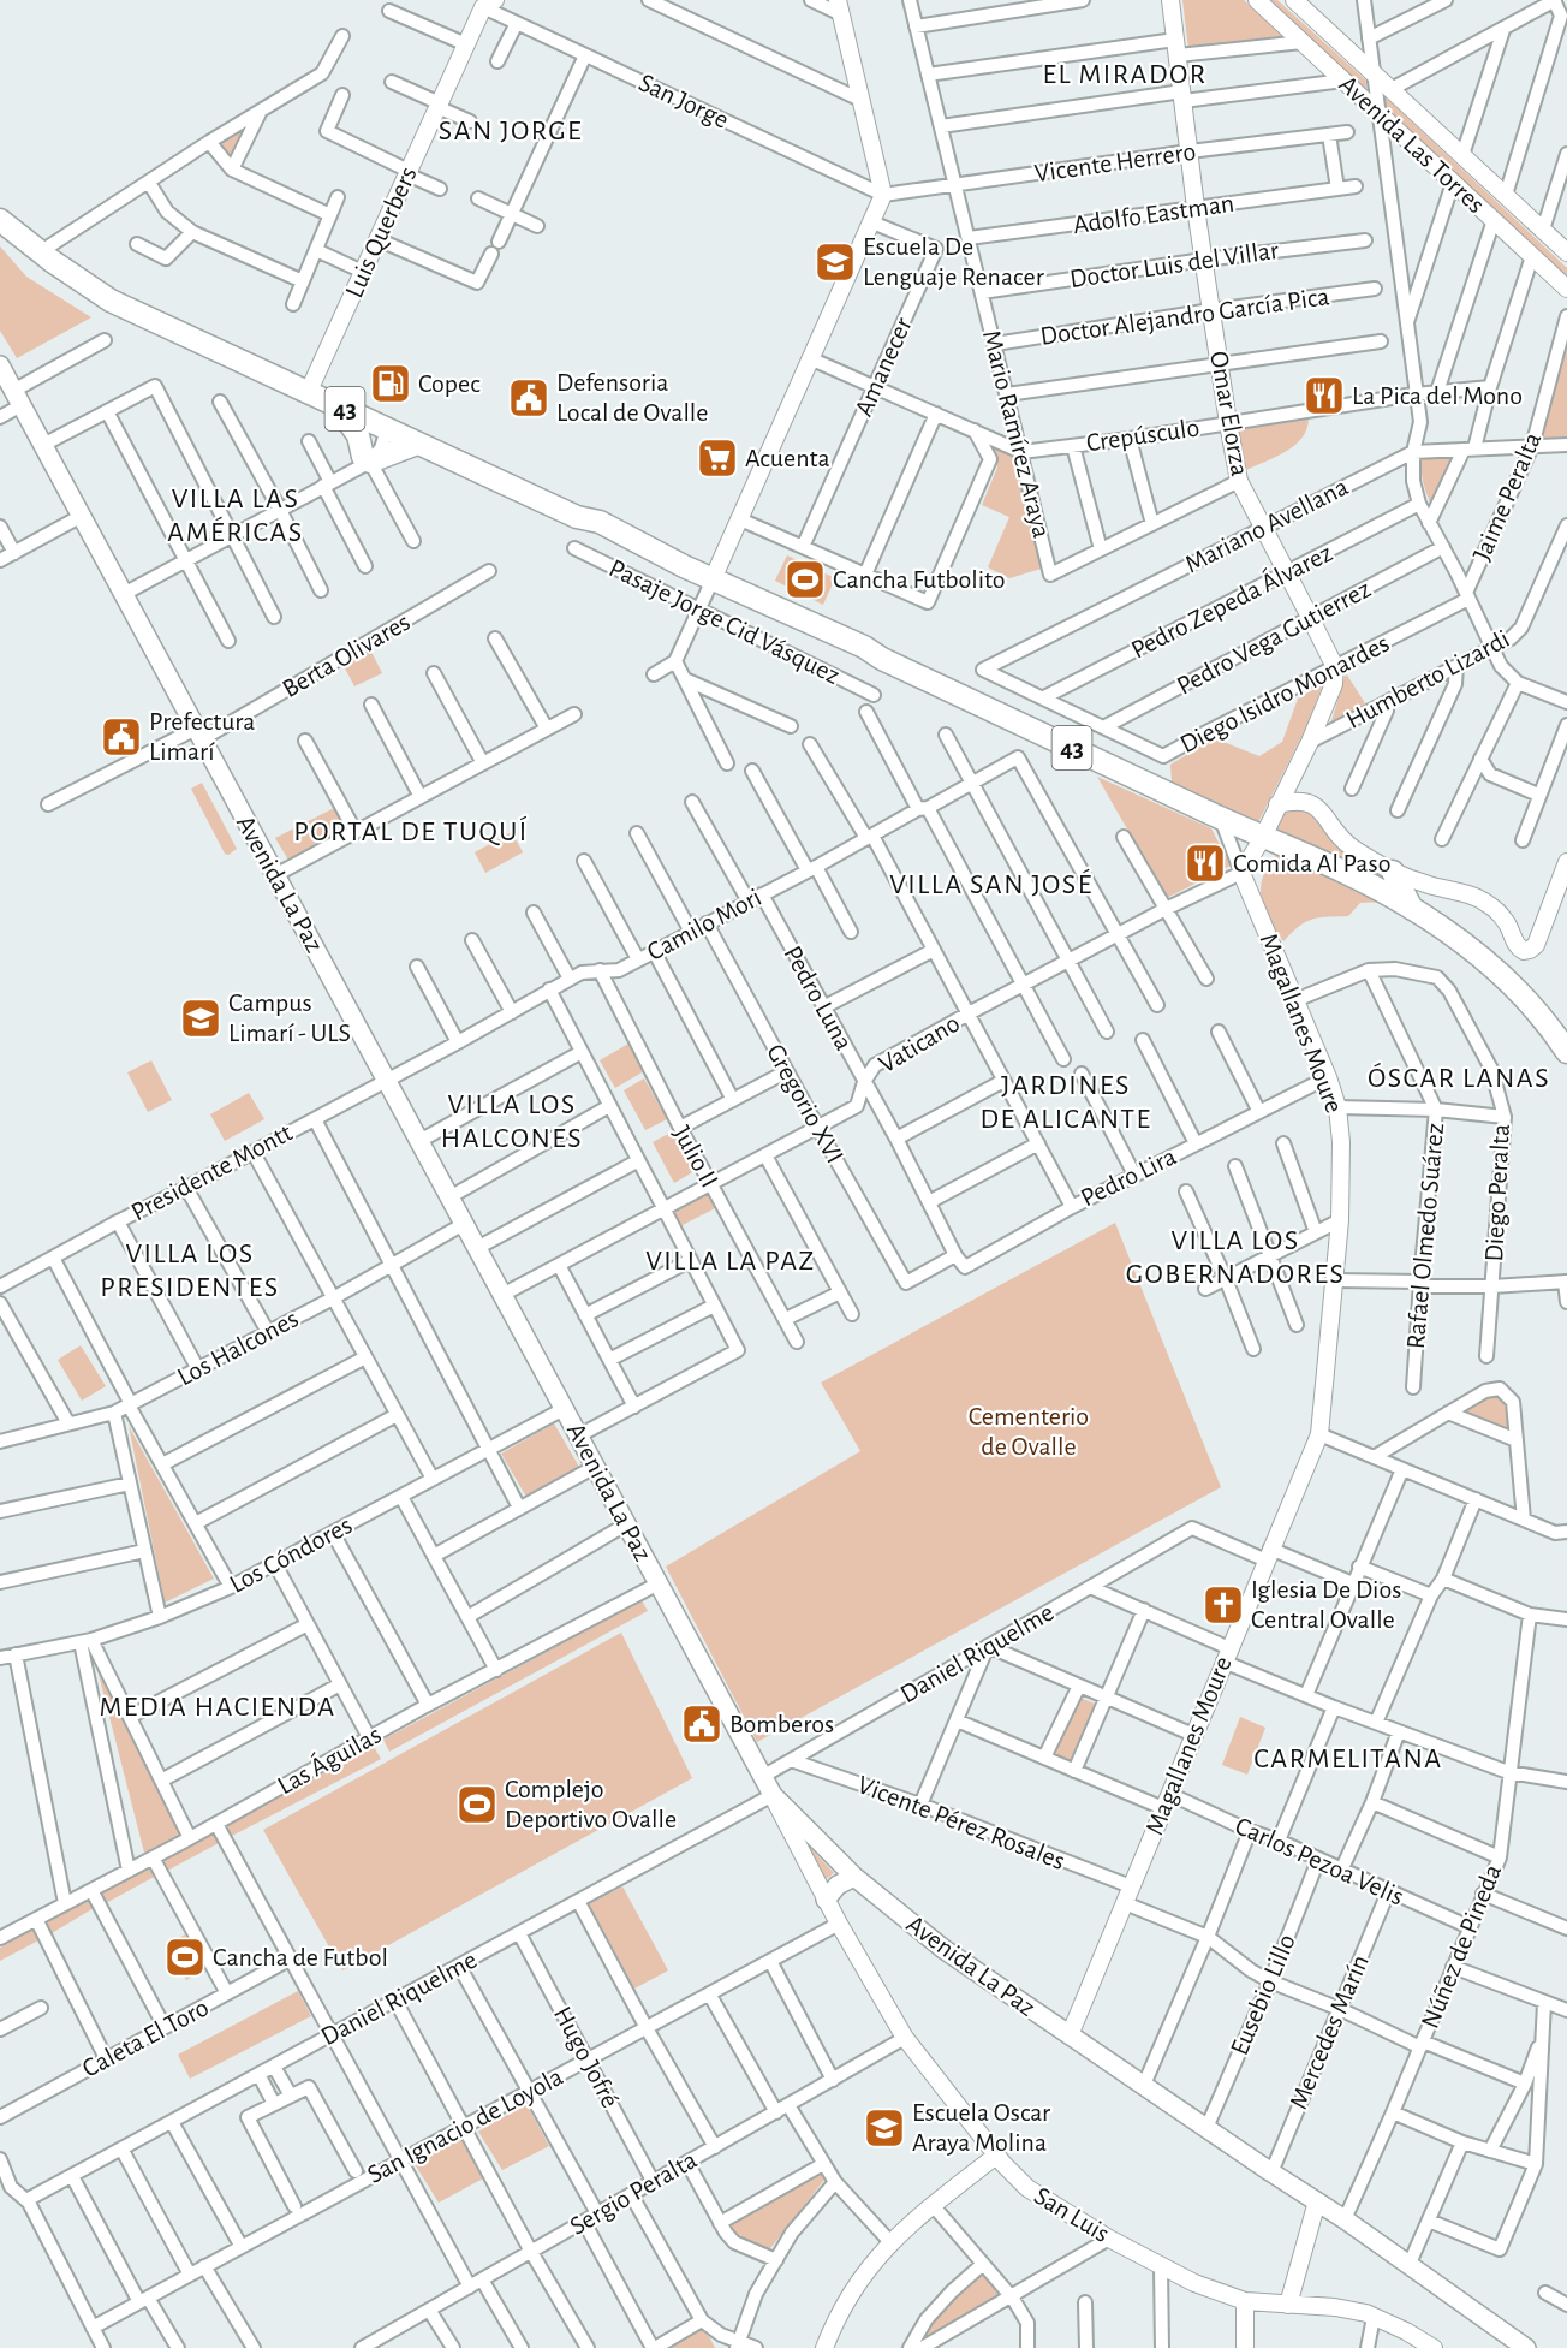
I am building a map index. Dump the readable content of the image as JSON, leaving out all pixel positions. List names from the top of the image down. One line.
{"streets":{"main road":["43","Avenida La Paz"],"street":["San Jorge","Avenida Las Torres","Vicente Herrero","Adolfo Eastman","Luis Querbers","Doctor Luis del Villar","Doctor Alejandro García Pica","Amanecer","Omar Elorza","Mario Ramírez Araya","Crepúsculo","Jaime Peralta","Mariano Avellana","Pedro Zepeda Álvarez","Pasaje Jorge Cid Vásquez","Pedro Vega Gutierrez","Berta Olivares","Humberto Lizardi","Diego Isidro Monardes","Camilo Mori","Pedro Luna","Magallanes Moure","Vaticano","Gregorio XVI","Julio II","Presidente Montt","Pedro Lira","Diego Peralta","Rafael Olmedo Suárez","Los Halcones","Los Cóndores","Daniel Riquelme","Las Águilas","Vicente Pérez Rosales","Carlos Pezoa Velis","Núñez de Pineda","Eusebio Lillo","Mercedes Marín","Caleta El Toro","Hugo Jofré","San Ignacio de Loyola","Sergio Peralta","San Luis"]},"crossings":[["San Jorge","Vicente Herrero"],["San Jorge","Luis Querbers"],["Vicente Herrero","Omar Elorza"],["Vicente Herrero","Mario Ramírez Araya"],["Adolfo Eastman","Omar Elorza"],["Adolfo Eastman","Mario Ramírez Araya"],["Luis Querbers","43"],["Doctor Luis del Villar","Omar Elorza"],["Doctor Luis del Villar","Mario Ramírez Araya"],["Doctor Alejandro García Pica","Omar Elorza"],["Doctor Alejandro García Pica","Mario Ramírez Araya"],["Omar Elorza","Crepúsculo"],["Omar Elorza","Mariano Avellana"],["Omar Elorza","Pedro Zepeda Álvarez"],["Omar Elorza","Pedro Vega Gutierrez"],["Omar Elorza","Diego Isidro Monardes"],["Mario Ramírez Araya","Crepúsculo"],["Jaime Peralta","Mariano Avellana"],["Jaime Peralta","Diego Isidro Monardes"],["Mariano Avellana","Diego Isidro Monardes"],["Pedro Zepeda Álvarez","Diego Isidro Monardes"],["Pedro Vega Gutierrez","Diego Isidro Monardes"],["Berta Olivares","Avenida La Paz"],["Avenida La Paz","Camilo Mori"],["Avenida La Paz","Magallanes Moure"],["Avenida La Paz","Vaticano"],["Avenida La Paz","Presidente Montt"],["Avenida La Paz","Los Halcones"],["Avenida La Paz","Los Cóndores"],["Avenida La Paz","Daniel Riquelme"],["Avenida La Paz","Las Águilas"],["Avenida La Paz","Núñez de Pineda"],["Avenida La Paz","Eusebio Lillo"],["Avenida La Paz","Mercedes Marín"],["Avenida La Paz","San Luis"],["Camilo Mori","Pedro Luna"],["Camilo Mori","Vaticano"],["Camilo Mori","Gregorio XVI"],["Camilo Mori","Julio II"],["Camilo Mori","Presidente Montt"],["Camilo Mori","Pedro Lira"],["Pedro Luna","Vaticano"],["Pedro Luna","Gregorio XVI"],["Magallanes Moure","Vaticano"],["Magallanes Moure","Pedro Lira"],["Magallanes Moure","Diego Peralta"],["Magallanes Moure","Daniel Riquelme"],["Magallanes Moure","Vicente Pérez Rosales"],["Magallanes Moure","Carlos Pezoa Velis"],["Vaticano","Gregorio XVI"],["Vaticano","Julio II"],["Vaticano","Pedro Lira"],["Diego Peralta","Rafael Olmedo Suárez"],["Daniel Riquelme","Vicente Pérez Rosales"],["Daniel Riquelme","Hugo Jofré"],["Daniel Riquelme","San Luis"],["Vicente Pérez Rosales","Núñez de Pineda"],["Vicente Pérez Rosales","Eusebio Lillo"],["Vicente Pérez Rosales","Mercedes Marín"],["Carlos Pezoa Velis","Núñez de Pineda"],["Carlos Pezoa Velis","Eusebio Lillo"],["Carlos Pezoa Velis","Mercedes Marín"],["Hugo Jofré","San Ignacio de Loyola"],["Hugo Jofré","Sergio Peralta"],["San Ignacio de Loyola","San Luis"],["Sergio Peralta","San Luis"]],"districts":["EL MIRADOR","SAN JORGE","VILLA LAS AMÉRICAS","PORTAL DE TUQUÍ","VILLA SAN JOSÉ","ÓSCAR LANAS","JARDINES DE ALICANTE","VILLA LOS HALCONES","VILLA LOS GOBERNADORES","VILLA LOS PRESIDENTES","VILLA LA PAZ","MEDIA HACIENDA","CARMELITANA"],"parks":["Cementerio de Ovalle"],"places":{"school or university":["Escuela De Lenguaje Renacer","Campus Limarí - ULS","Escuela Oscar Araya Molina"],"fuel station":["Copec"],"restaurant":["La Pica del Mono","Comida Al Paso"],"public building":["Defensoria Local de Ovalle","Prefectura Limarí","Bomberos"],"supermarket":["Acuenta"],"sports":["Cancha Futbolito","Complejo Deportivo Ovalle","Cancha de Futbol"],"church":["Iglesia De Dios Central Ovalle"]}}
